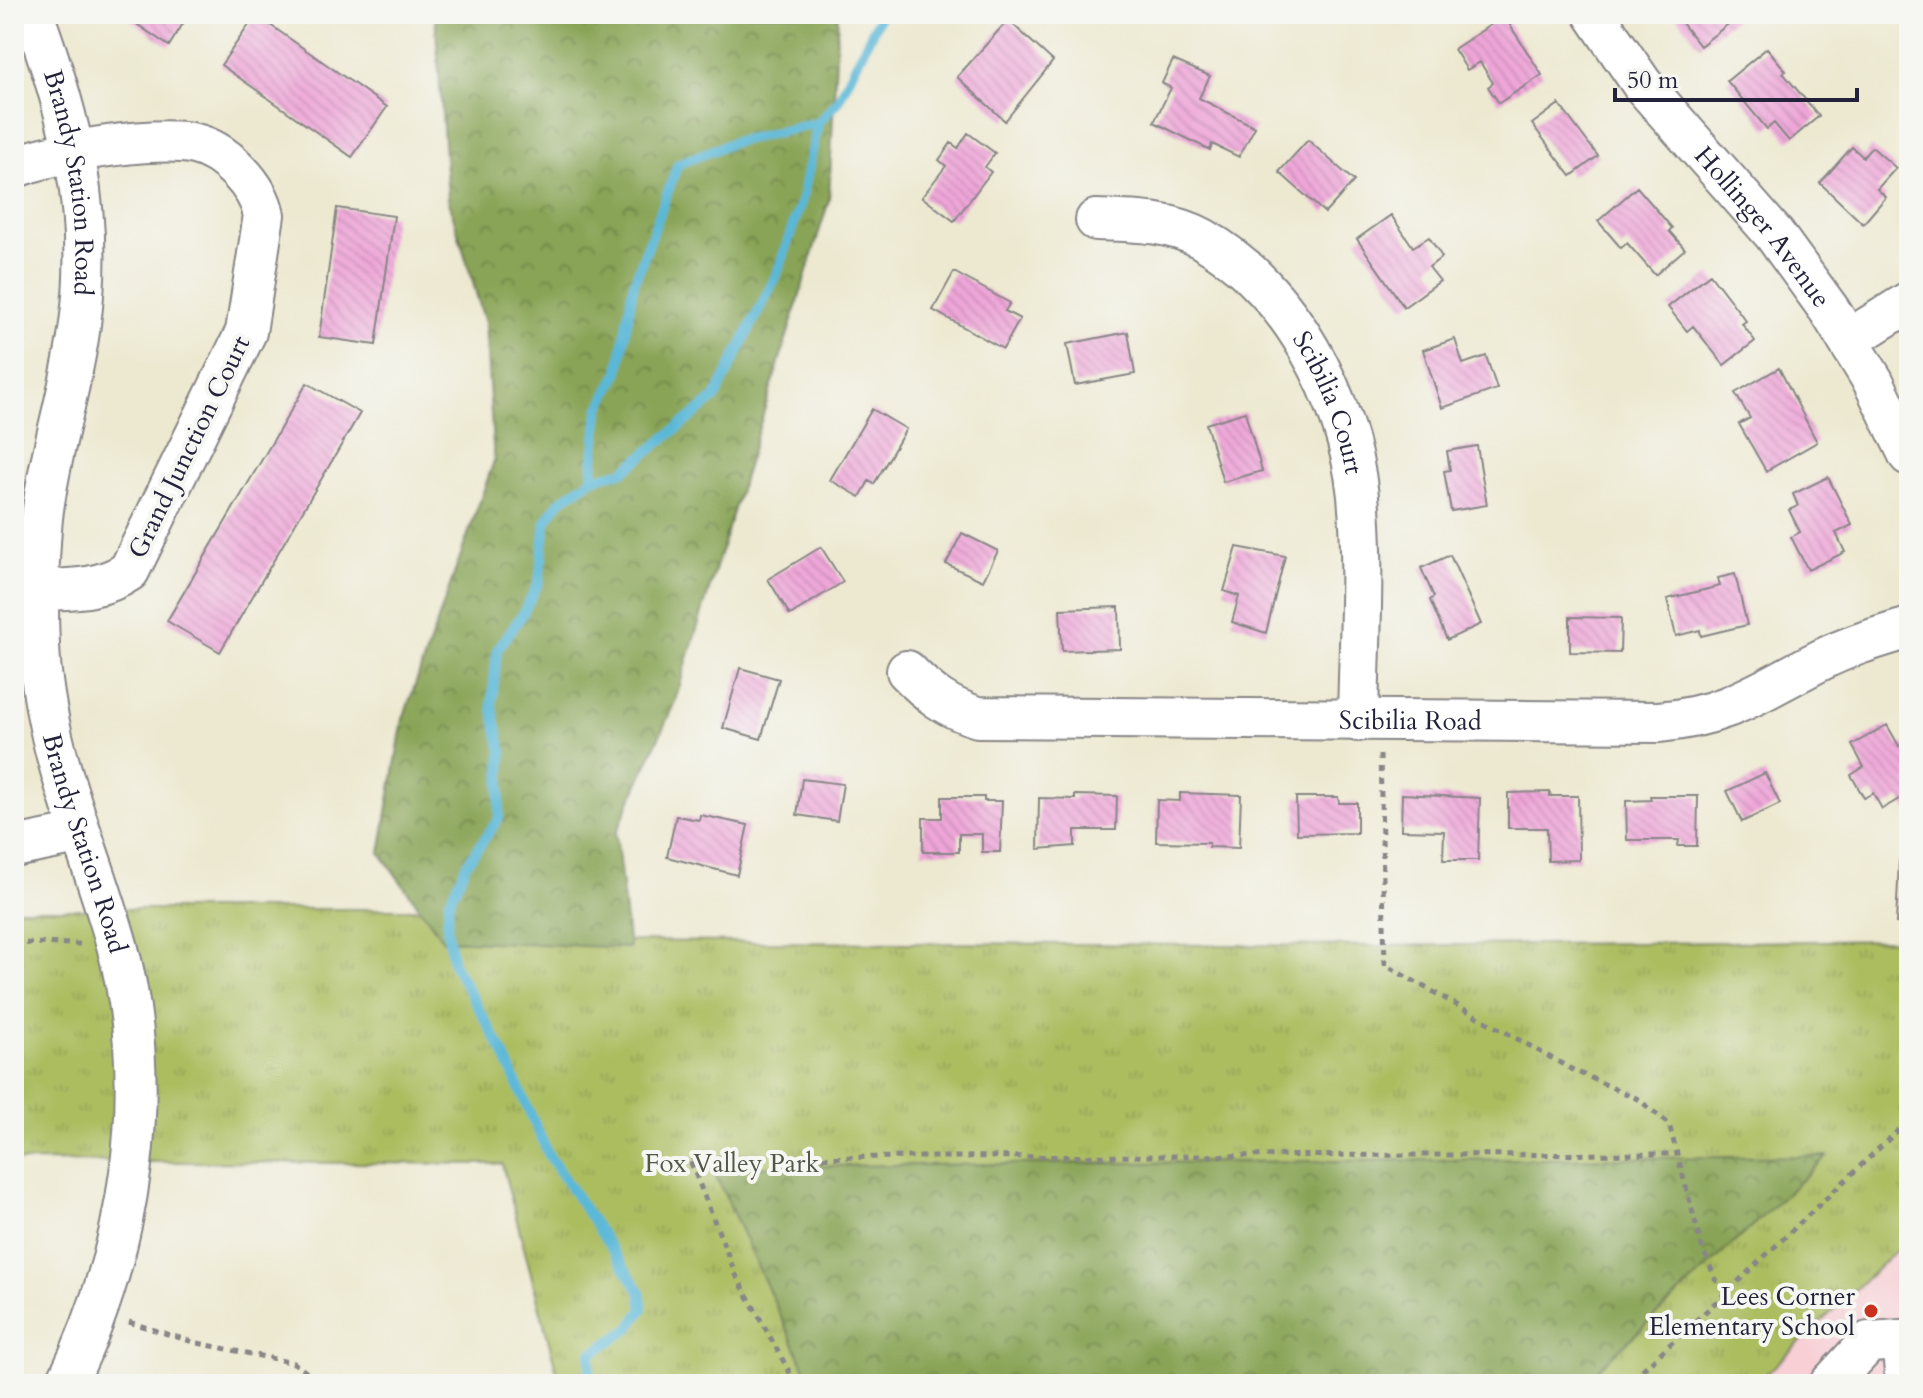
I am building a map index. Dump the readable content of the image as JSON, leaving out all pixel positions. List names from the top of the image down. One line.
{"streets":{"street":["Brandy Station Road","Hollinger Avenue","Scibilia Court","Grand Junction Court","Scibilia Road"]},"crossings":[["Brandy Station Road","Grand Junction Court"],["Scibilia Court","Scibilia Road"]],"parks":["Fox Valley Park"],"places":["Lees Corner Elementary School"],"scale_bar":"50 m"}
